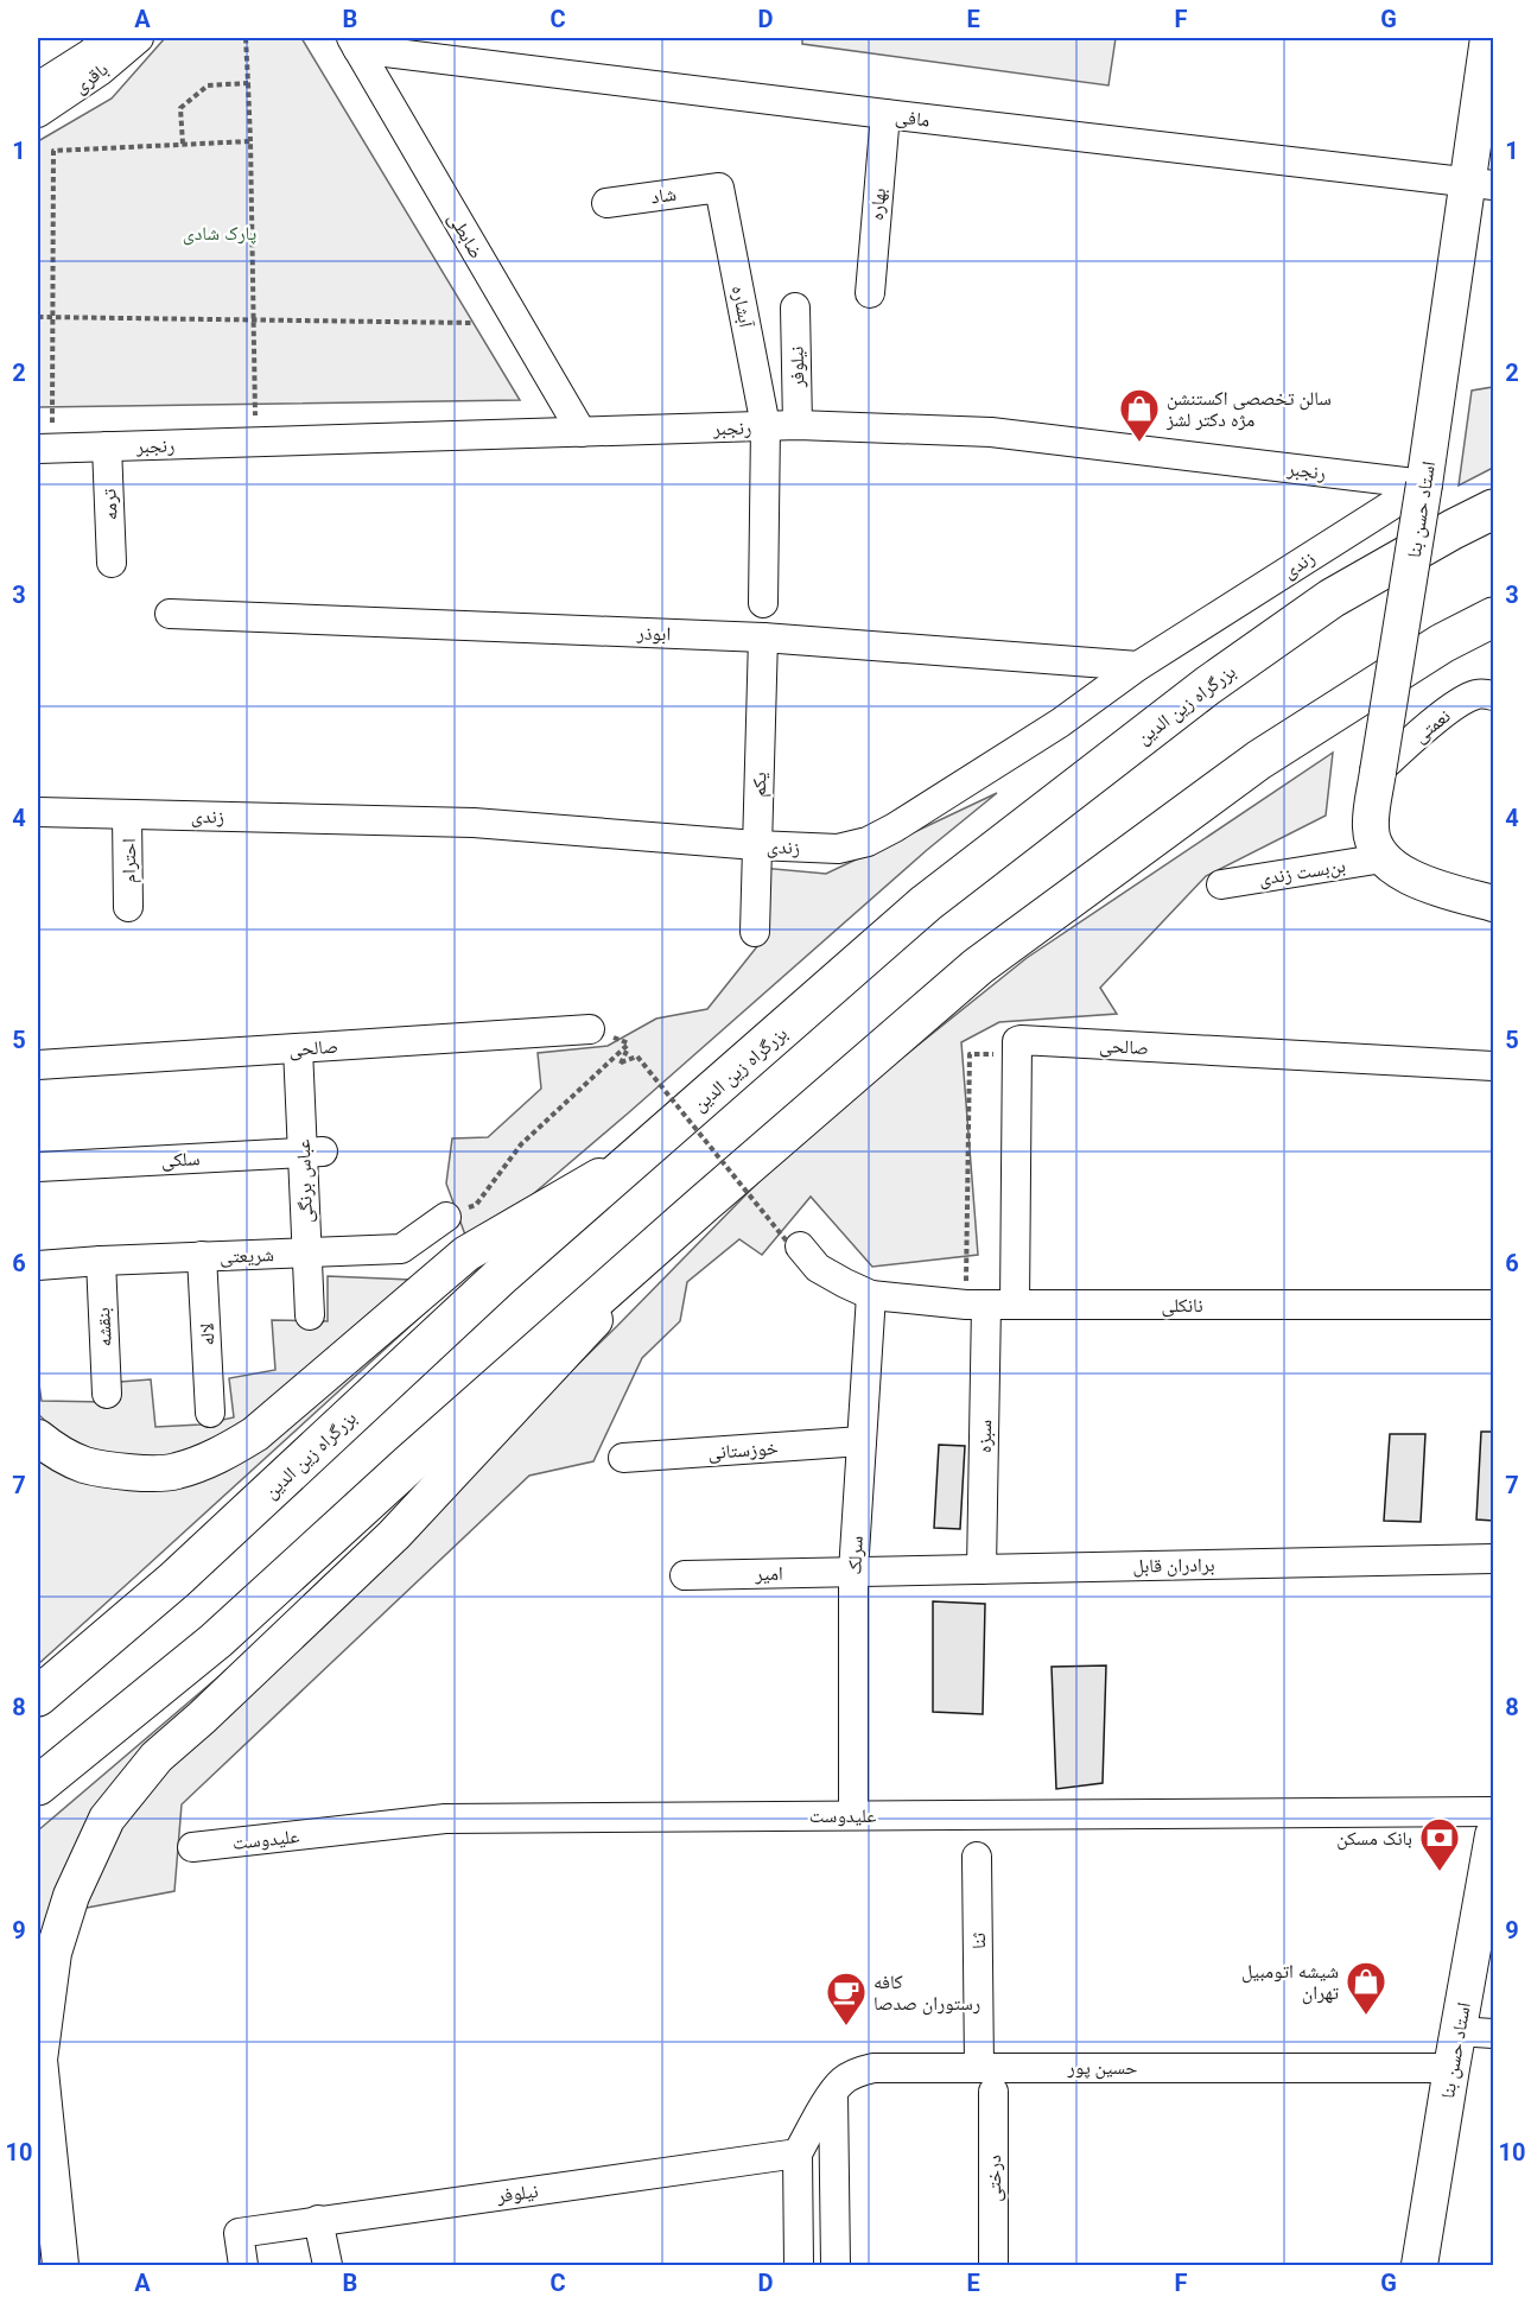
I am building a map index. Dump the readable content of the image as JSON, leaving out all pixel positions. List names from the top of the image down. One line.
{"streets":{"highway":["بزرگراه زین الدین"],"main road":["استاد حسن بنا"],"street":["باقری","مافی","شاد","بهاره","ضابطی","آبشاره","نیلوفر","رنجبر","ترمه","زندی","ابوذر","نعمتی","یکم","احترام","بن‌بست زندی","صالحی","سلکی","عباس برنگی","شریعتی","نانکلی","بنقشه","لاله","سبزه","خوزستانی","سرلک","برادران قابل","امیر","علیدوست","ثنا","حسین پور","درختی"]},"crossings":[["مافی","بهاره"],["مافی","ضابطی"],["مافی","استاد حسن بنا"],["شاد","آبشاره"],["ضابطی","رنجبر"],["آبشاره","رنجبر"],["نیلوفر","رنجبر"],["نیلوفر","حسین پور"],["رنجبر","ترمه"],["رنجبر","استاد حسن بنا"],["رنجبر","زندی"],["استاد حسن بنا","زندی"],["استاد حسن بنا","نعمتی"],["استاد حسن بنا","بن‌بست زندی"],["استاد حسن بنا","حسین پور"],["زندی","ابوذر"],["زندی","یکم"],["زندی","احترام"],["ابوذر","یکم"],["صالحی","عباس برنگی"],["سلکی","عباس برنگی"],["عباس برنگی","شریعتی"],["شریعتی","بنقشه"],["شریعتی","لاله"],["نانکلی","سبزه"],["نانکلی","سرلک"],["سبزه","برادران قابل"],["خوزستانی","سرلک"],["سرلک","برادران قابل"],["سرلک","امیر"],["سرلک","علیدوست"],["برادران قابل","امیر"],["ثنا","حسین پور"]],"parks":["پارک شادی"],"places":{"shop":["سالن تخصصی اکستنشن مژه دکتر لشز","شیشه اتومبیل تهران"],"bank":["بانک مسکن"],"cafe":["کافه رستوران صدصا"]},"grid":{"columns":["A","B","C","D","E","F","G"],"rows":["1","2","3","4","5","6","7","8","9","10"]}}
